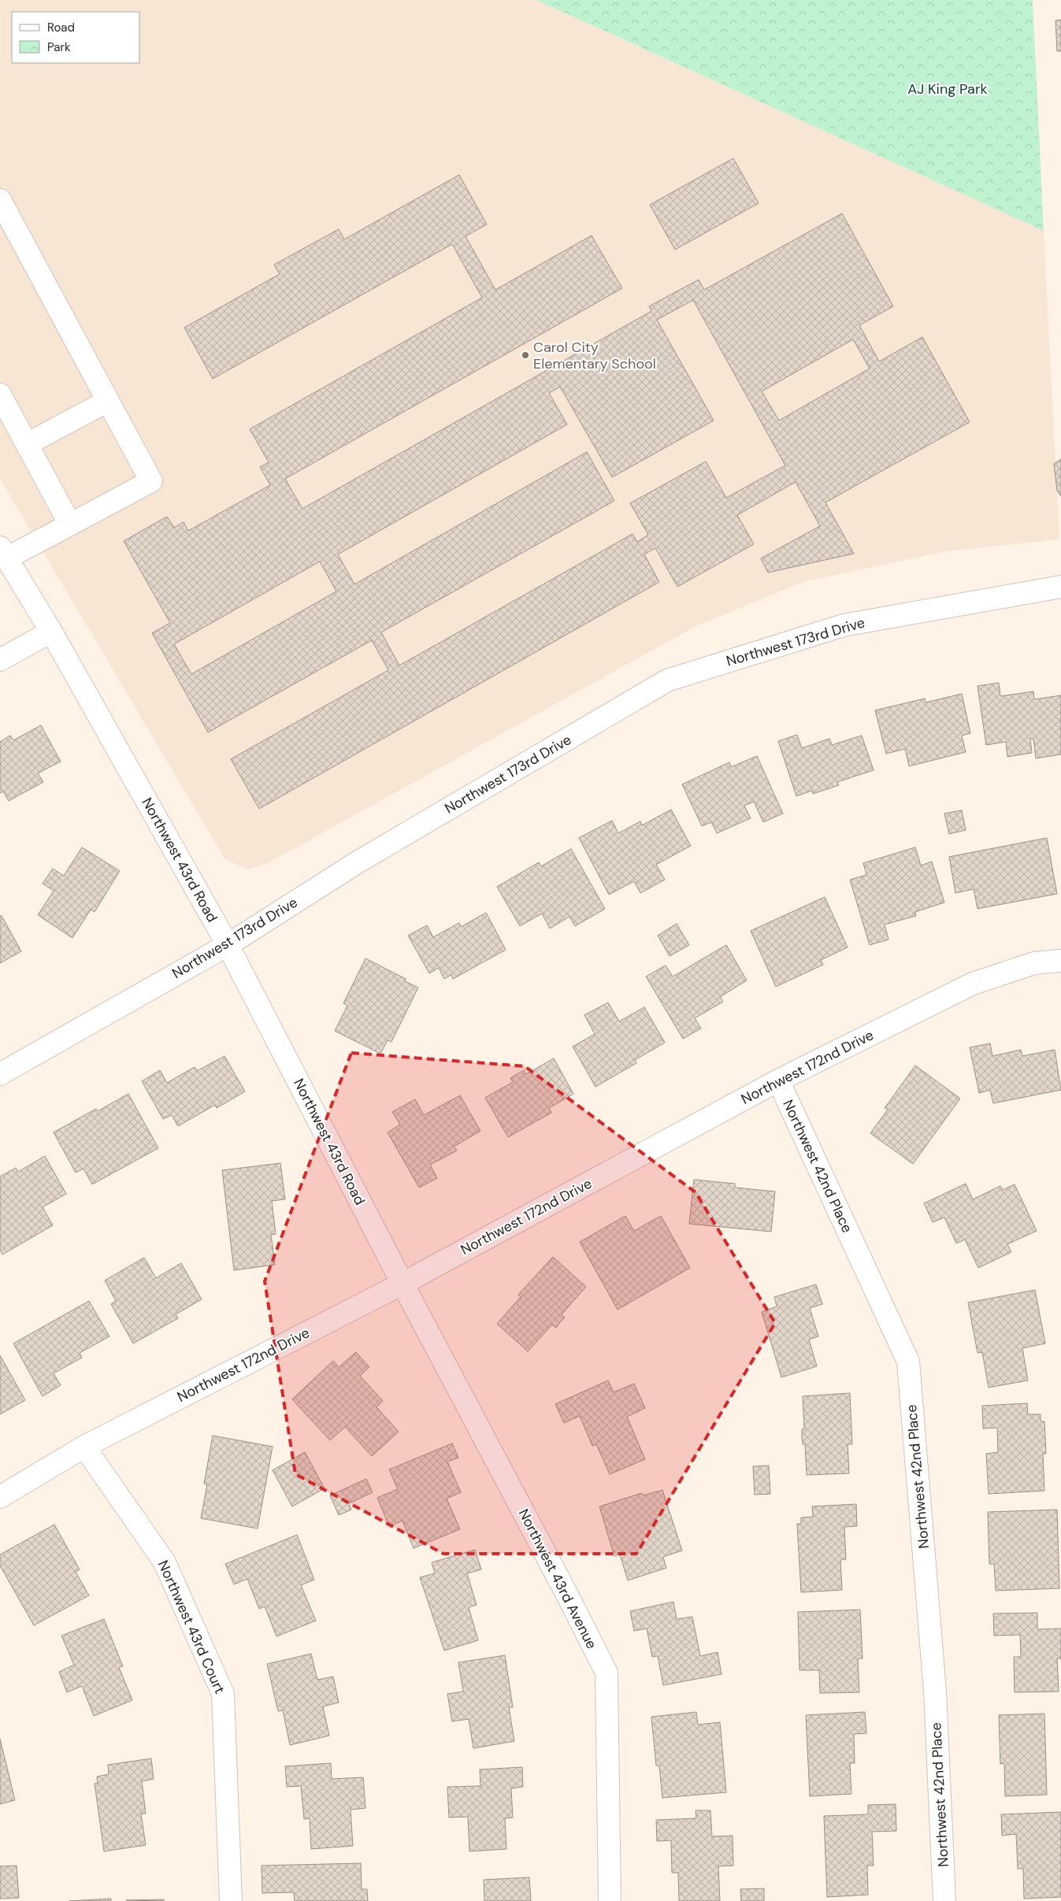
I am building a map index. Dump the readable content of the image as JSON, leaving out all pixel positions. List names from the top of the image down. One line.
{"streets":{"street":["Northwest 173rd Drive","Northwest 43rd Road","Northwest 172nd Drive","Northwest 42nd Place","Northwest 43rd Avenue","Northwest 43rd Court"]},"crossings":[["Northwest 173rd Drive","Northwest 43rd Road"],["Northwest 43rd Road","Northwest 172nd Drive"],["Northwest 43rd Road","Northwest 43rd Avenue"],["Northwest 172nd Drive","Northwest 42nd Place"],["Northwest 172nd Drive","Northwest 43rd Avenue"],["Northwest 172nd Drive","Northwest 43rd Court"]],"parks":["AJ King Park"],"places":["Carol City Elementary School"],"legend":["Road","Park"]}
